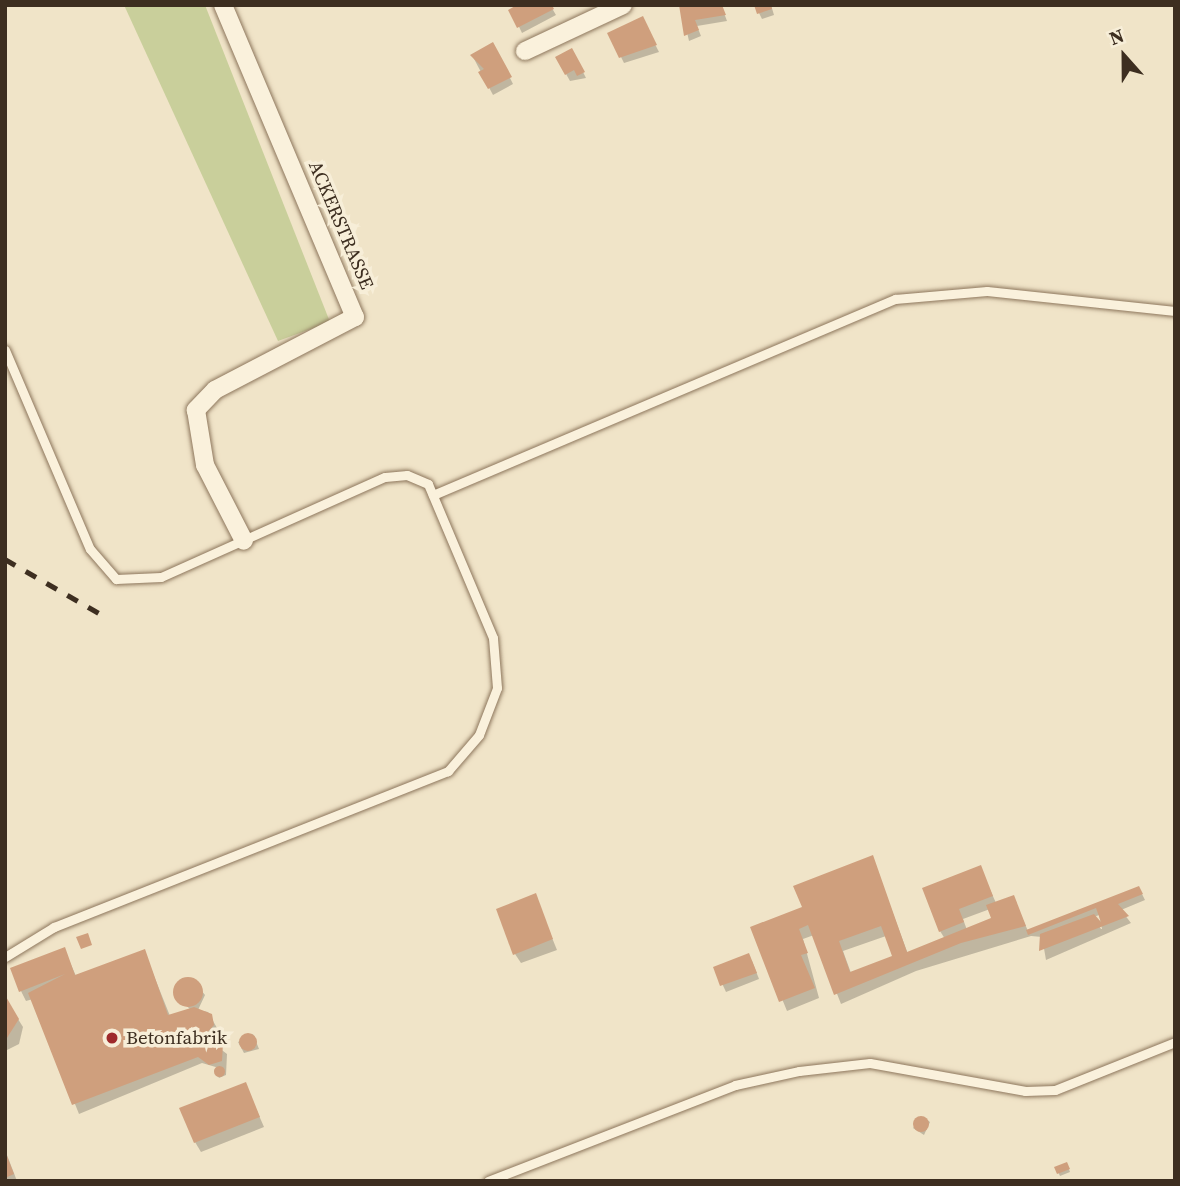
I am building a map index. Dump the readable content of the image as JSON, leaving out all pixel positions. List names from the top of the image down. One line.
{"streets":{"street":["ACKERSTRASSE"]},"places":["Betonfabrik"],"north":"top"}
